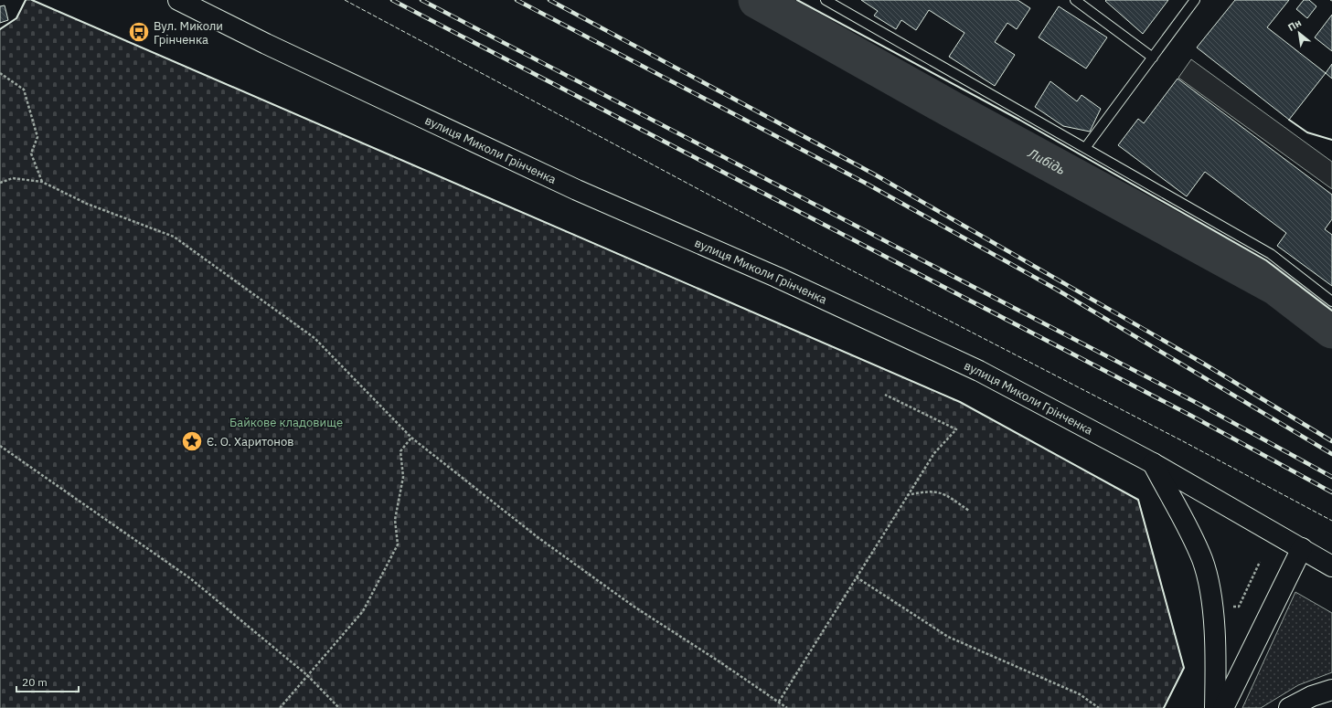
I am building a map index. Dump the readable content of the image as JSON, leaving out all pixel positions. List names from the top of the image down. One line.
{"streets":{"main road":["вулиця Миколи Грінченка"]},"water":["Либідь"],"parks":["Байкове кладовище"],"places":{"bus stop":["Вул. Миколи Грінченка"],"place":["Є. О. Харитонов"]},"scale_bar":"20 m","north":"top left"}
